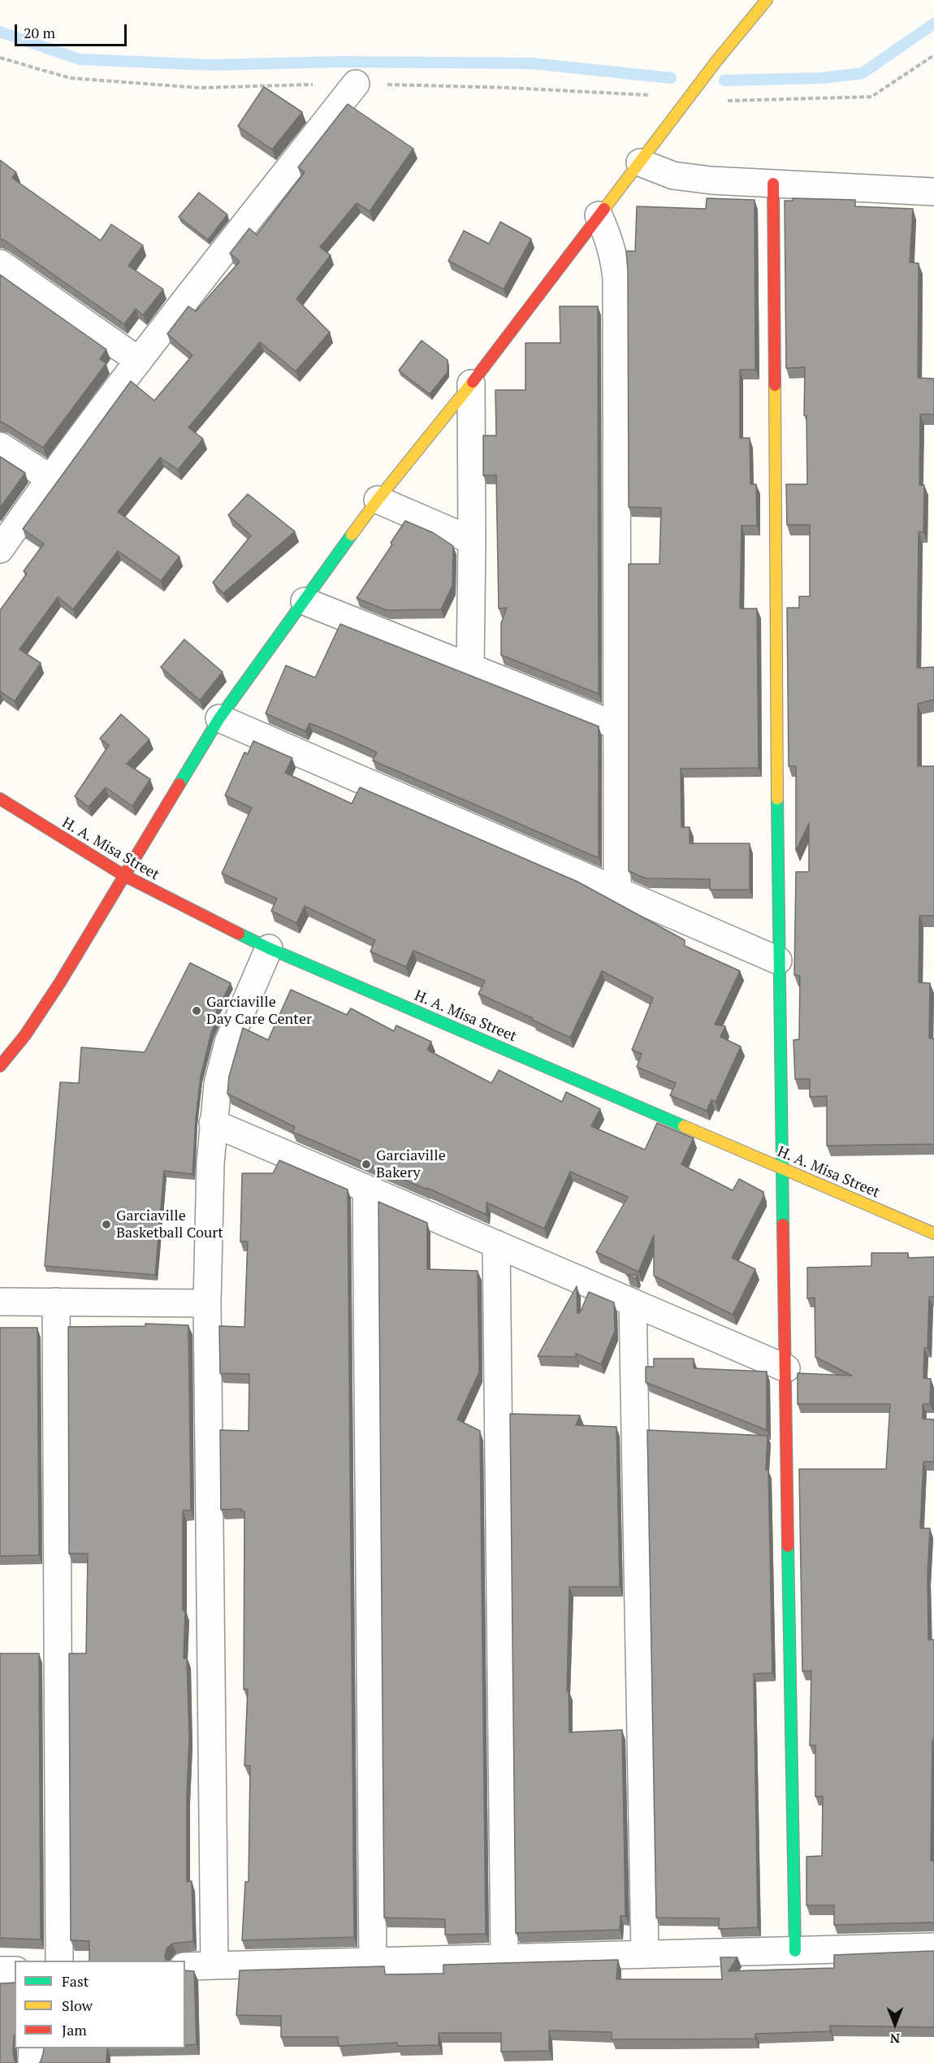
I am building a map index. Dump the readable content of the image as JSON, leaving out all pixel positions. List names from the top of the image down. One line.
{"streets":{"street":["H. A. Misa Street"]},"places":["Garciaville Day Care Center","Garciaville Bakery","Garciaville Basketball Court"],"legend":["Fast","Slow","Jam"],"scale_bar":"20 m","north":"bottom"}
